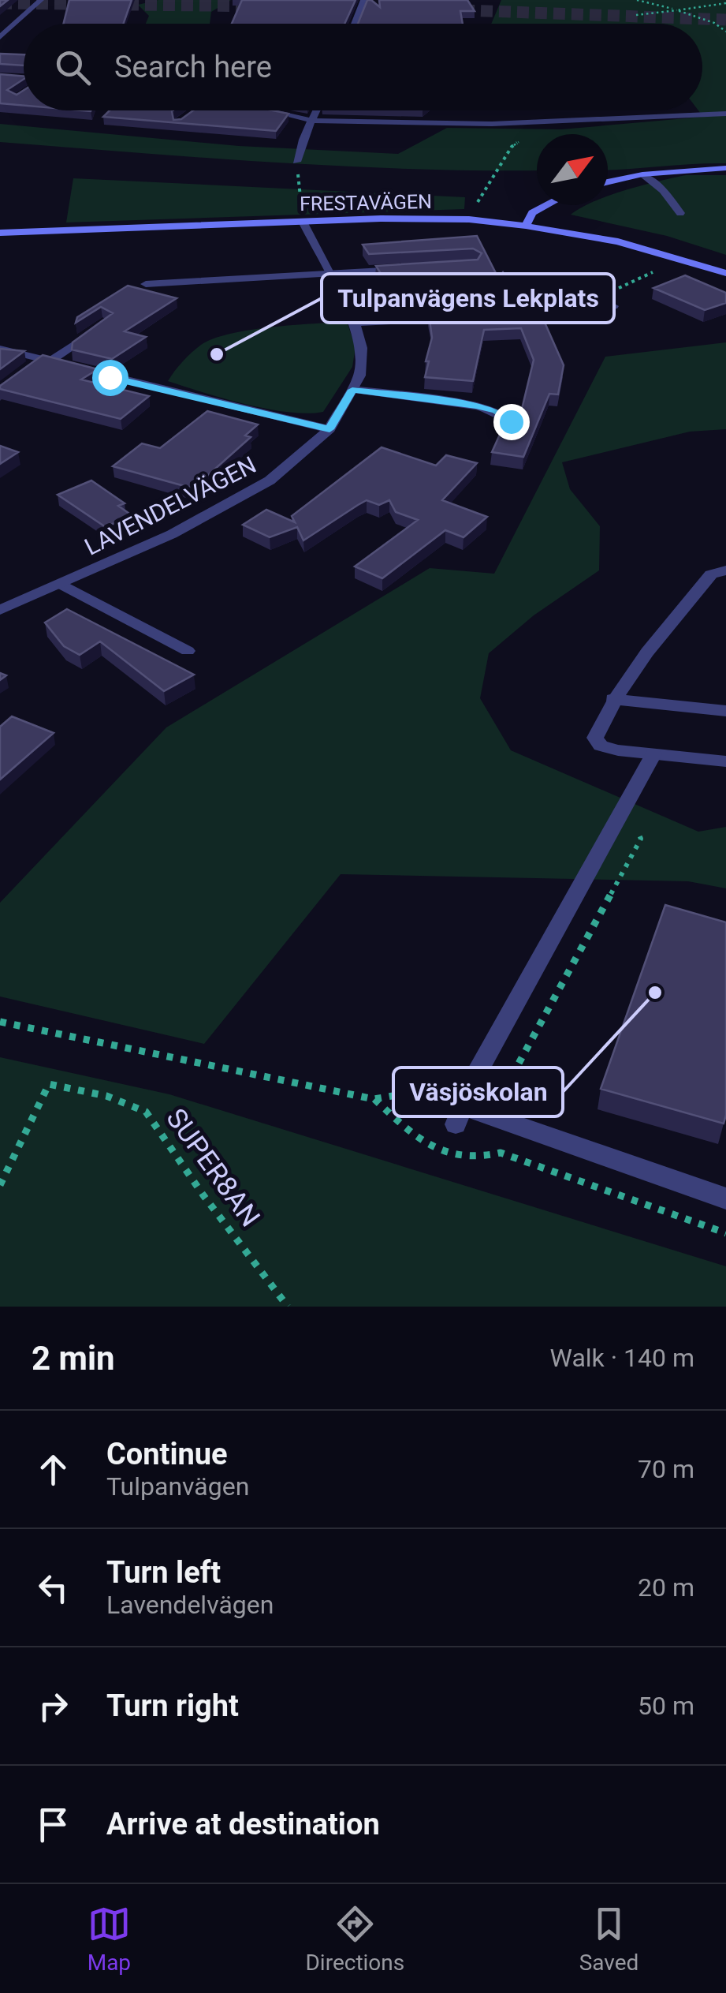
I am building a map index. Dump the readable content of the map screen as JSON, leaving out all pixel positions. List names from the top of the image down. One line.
{"streets":{"street":["FRESTAVÄGEN","LAVENDELVÄGEN"],"path":["SUPER8AN"]},"crossings":[["FRESTAVÄGEN","LAVENDELVÄGEN"]],"places":["Tulpanvägens Lekplats","Väsjöskolan"],"north":"top right","page":{"search":"Search here","heading":["2 min","Walk · 140 m"],"list":[["Continue","Tulpanvägen","70 m"],["Turn left","Lavendelvägen","20 m"],["Turn right","50 m"],"Arrive at destination"],"nav":["Map","Directions","Saved"]}}
